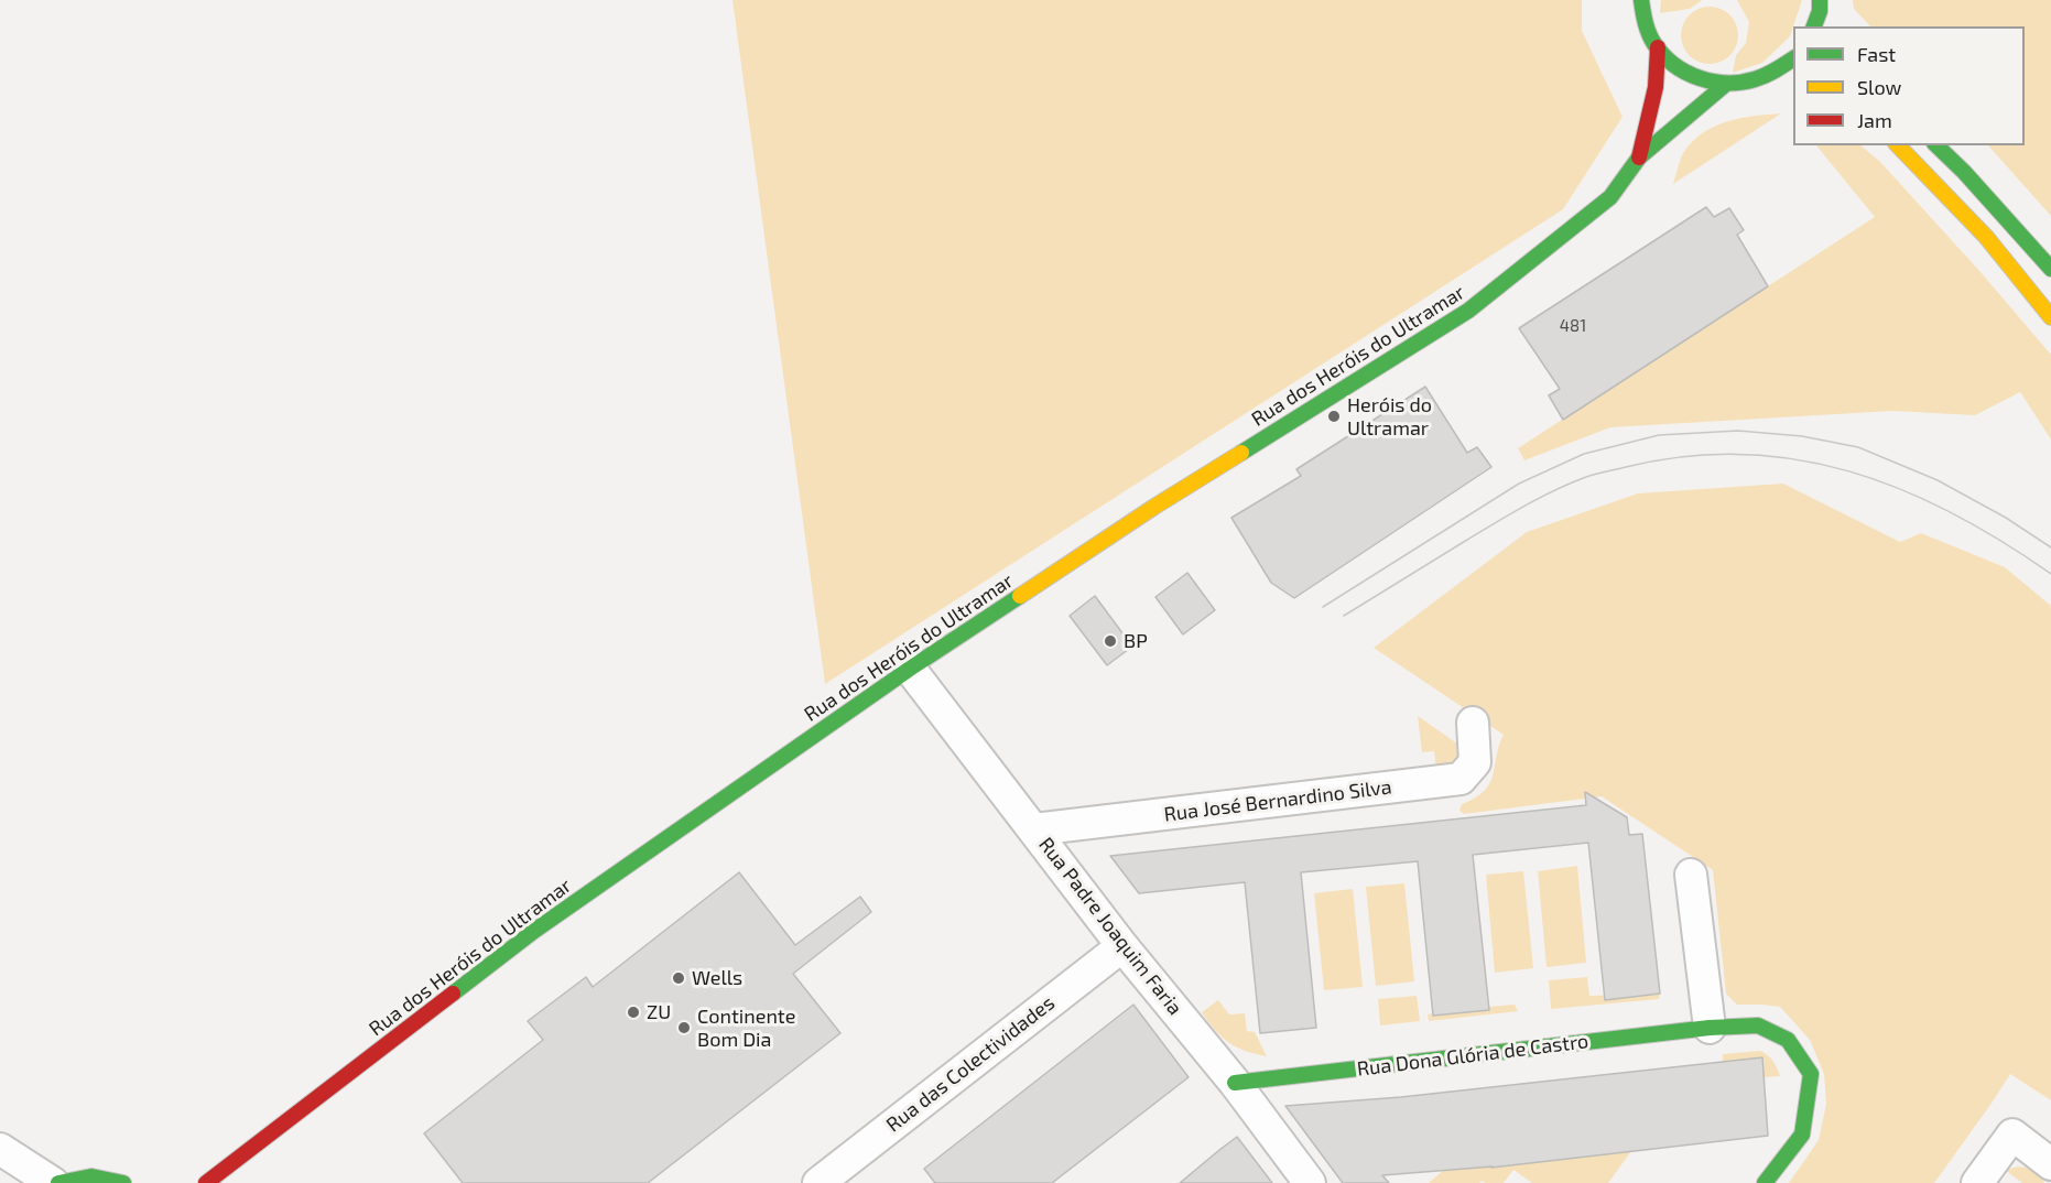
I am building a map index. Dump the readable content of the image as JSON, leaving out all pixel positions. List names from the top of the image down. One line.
{"streets":{"main road":["Rua dos Heróis do Ultramar","Rua Dona Glória de Castro"],"street":["Rua José Bernardino Silva","Rua Padre Joaquim Faria","Rua das Colectividades"]},"crossings":[["Rua dos Heróis do Ultramar","Rua Padre Joaquim Faria"],["Rua José Bernardino Silva","Rua Padre Joaquim Faria"],["Rua Padre Joaquim Faria","Rua Dona Glória de Castro"],["Rua Padre Joaquim Faria","Rua das Colectividades"]],"places":["Heróis do Ultramar","BP","Wells","ZU","Continente Bom Dia"],"house_numbers":["481"],"legend":["Fast","Slow","Jam"]}
